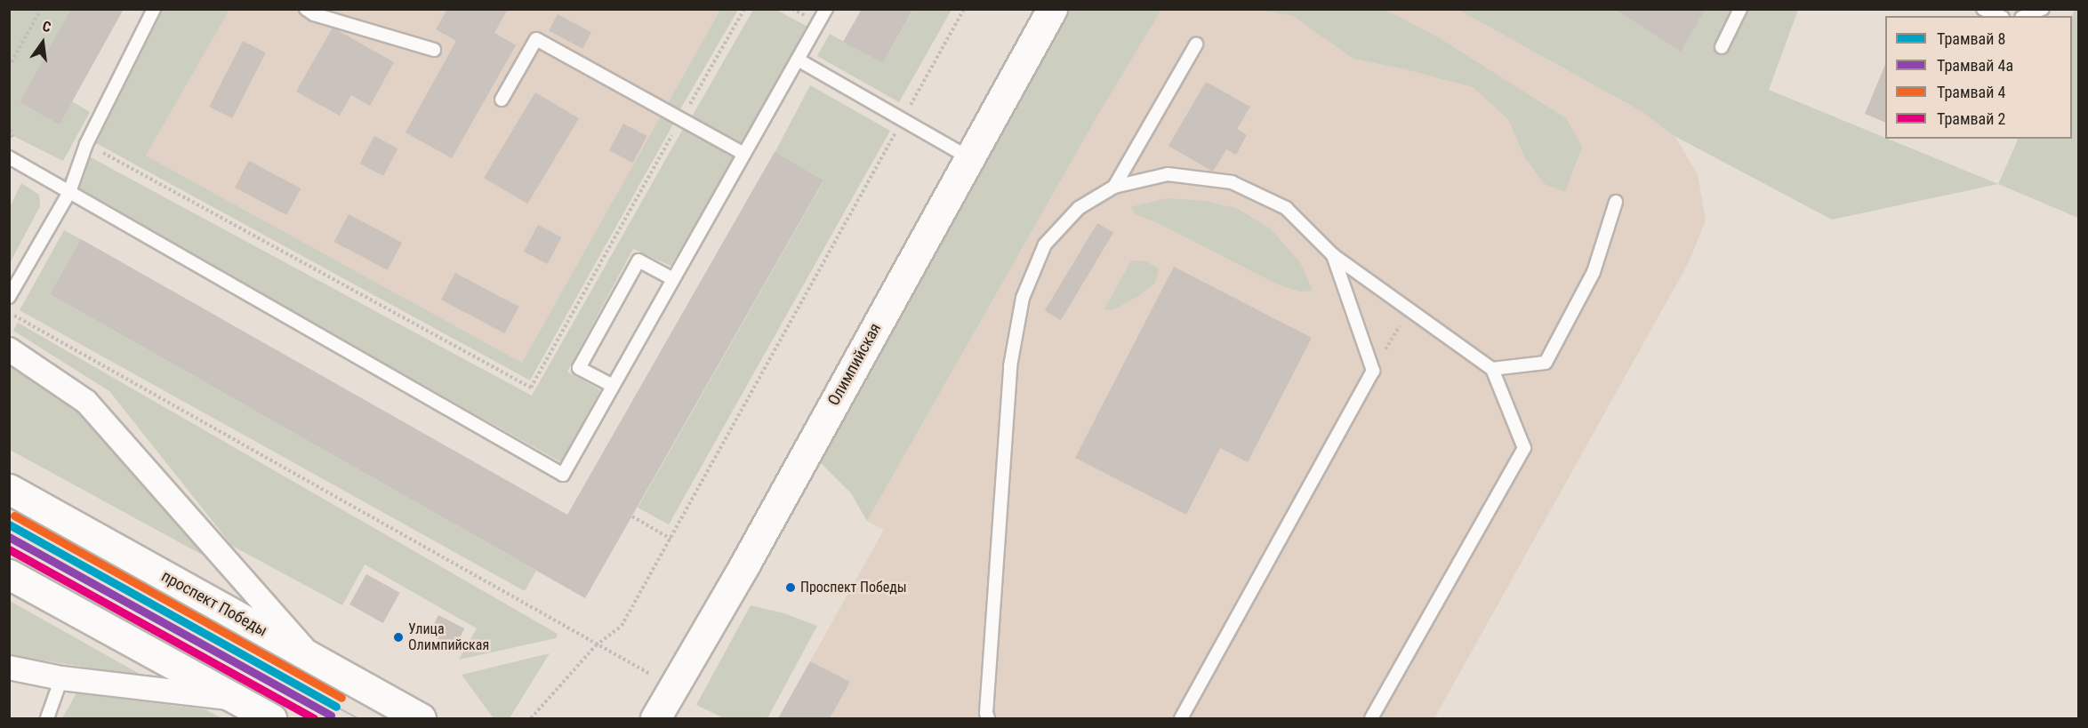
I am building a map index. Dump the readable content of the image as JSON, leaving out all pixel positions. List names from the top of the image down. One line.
{"streets":{"main road":["Олимпийская","проспект Победы"]},"places":["Проспект Победы","Улица Олимпийская"],"lines":["tram line 4","tram line 8","tram line 4а","tram line 2"],"legend":["Трамвай 8","Трамвай 4а","Трамвай 4","Трамвай 2"],"north":"top"}
